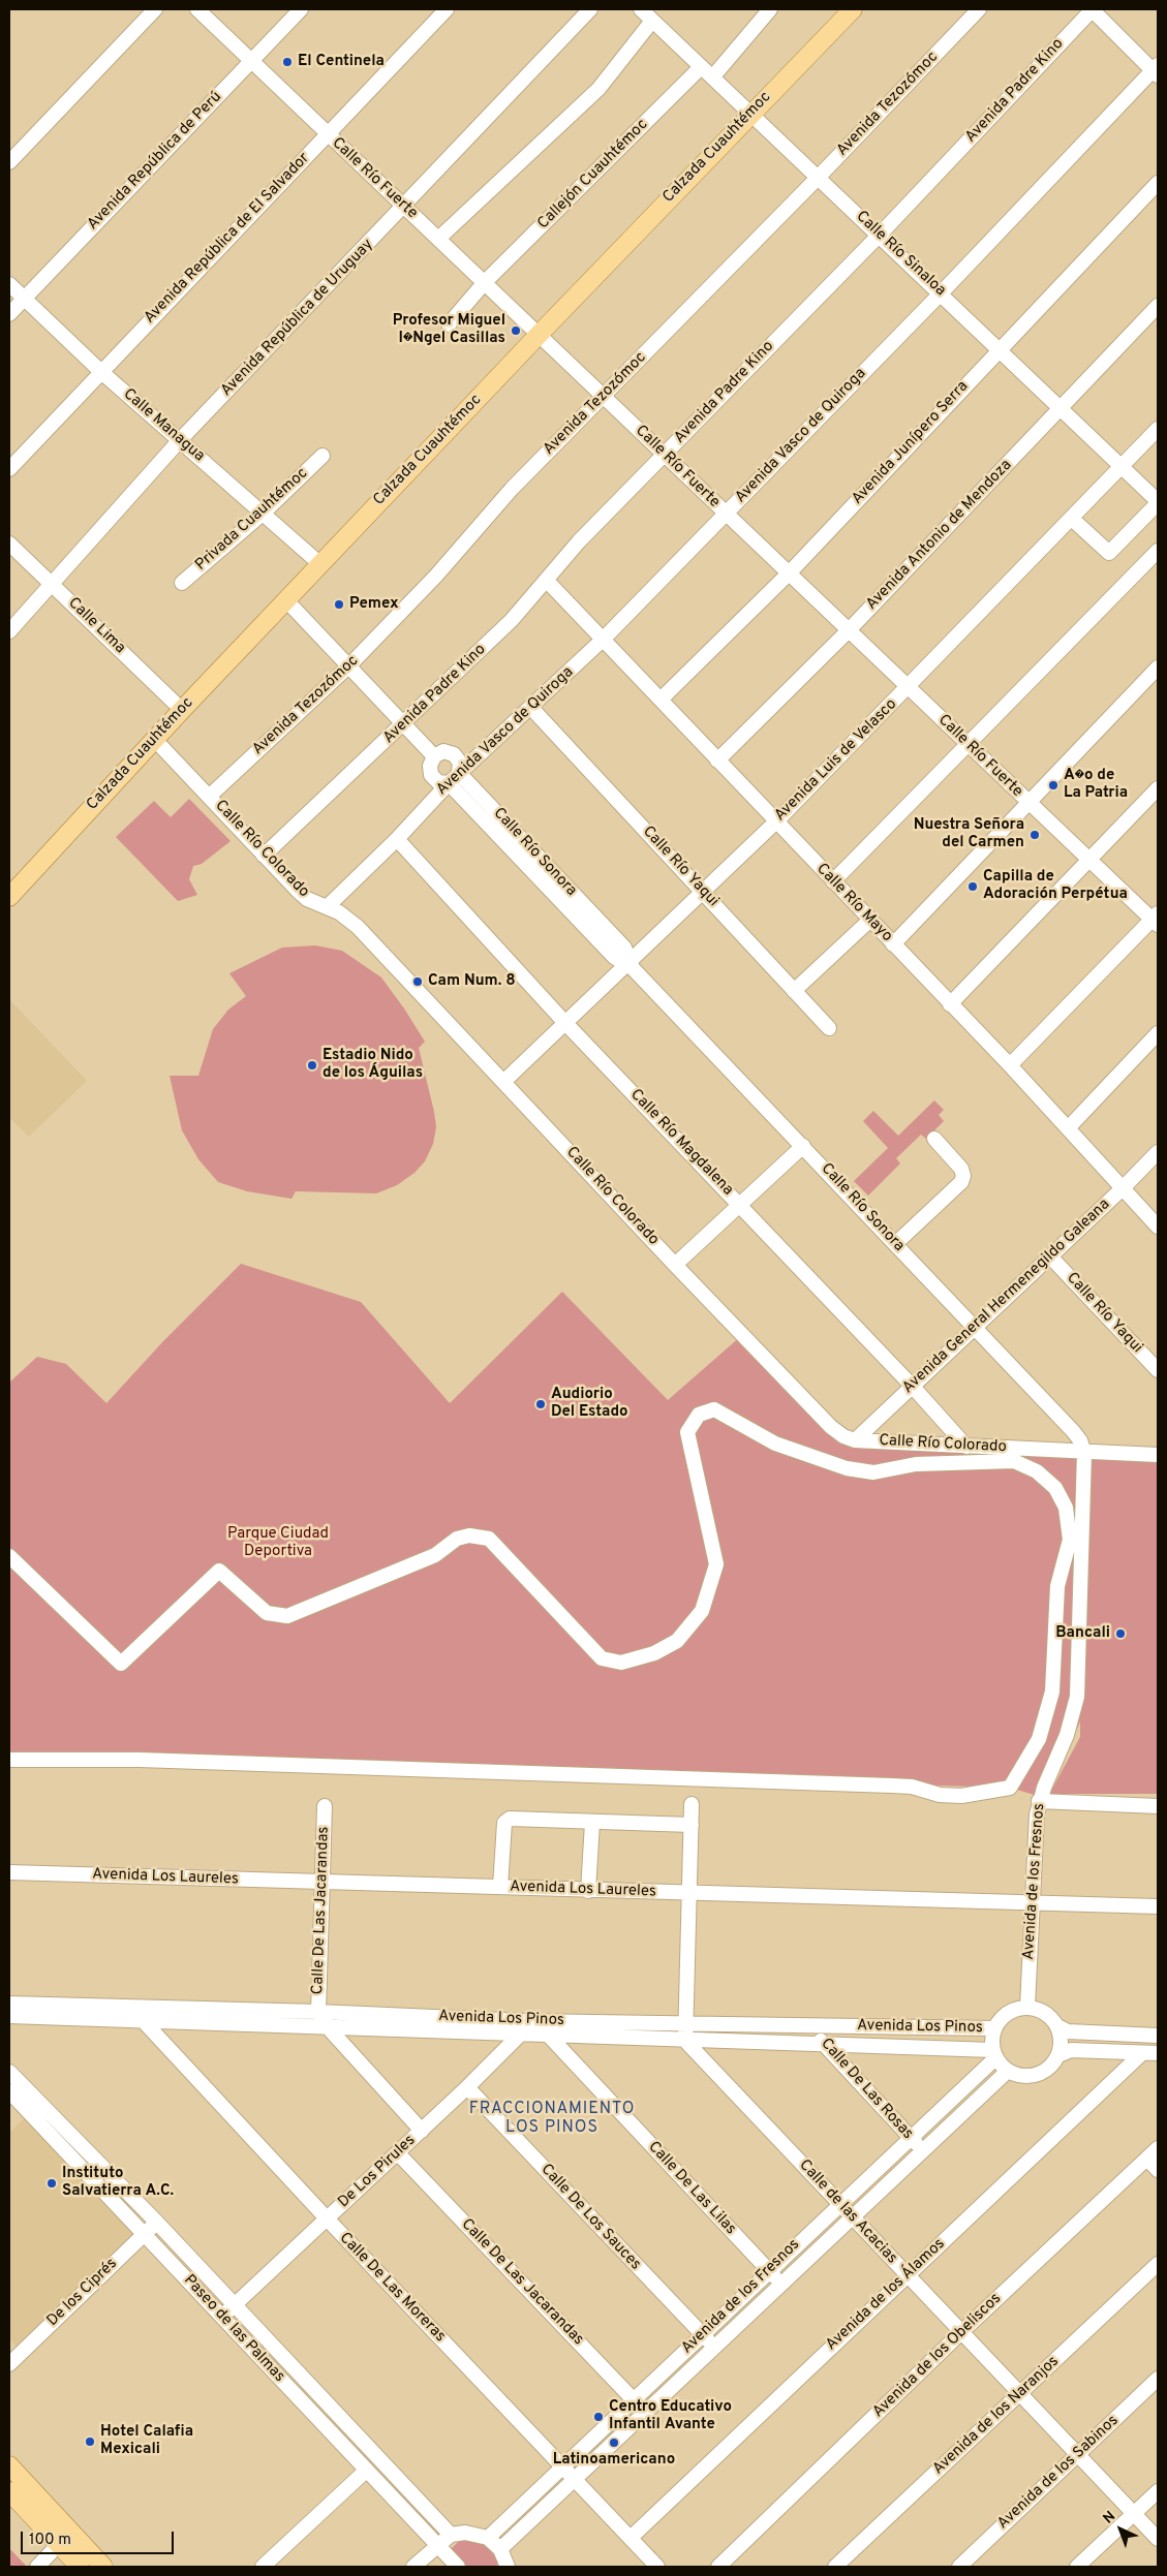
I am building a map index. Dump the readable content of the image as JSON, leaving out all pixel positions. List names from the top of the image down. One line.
{"streets":{"main road":["Calzada Cuauhtémoc"],"street":["Avenida Padre Kino","Avenida Tezozómoc","Avenida República de Perú","Callejón Cuauhtémoc","Calle Río Fuerte","Avenida República de El Salvador","Calle Río Sinaloa","Avenida República de Uruguay","Calle Managua","Avenida Vasco de Quiroga","Avenida Junípero Serra","Privada Cuauhtémoc","Avenida Antonio de Mendoza","Calle Lima","Avenida Luis de Velasco","Calle Río Colorado","Calle Río Sonora","Calle Río Yaqui","Calle Río Mayo","Calle Río Magdalena","Avenida General Hermenegildo Galeana","Avenida Los Laureles","Avenida de los Fresnos","Calle De Las Jacarandas","Avenida Los Pinos","Calle De Las Rosas","De Los Pirules","Calle De Las Lilas","Calle de las Acacias","Calle De Los Sauces","Calle De Las Moreras","De los Ciprés","Avenida de los Álamos","Paseo de las Palmas","Avenida de los Obeliscos","Avenida de los Naranjos","Avenida de los Sabinos"]},"crossings":[["Avenida Padre Kino","Calle Río Fuerte"],["Avenida Padre Kino","Calle Río Sinaloa"],["Avenida Padre Kino","Calle Río Colorado"],["Avenida Padre Kino","Calle Río Mayo"],["Avenida Tezozómoc","Calle Río Fuerte"],["Avenida Tezozómoc","Calle Río Sinaloa"],["Avenida Tezozómoc","Calle Río Colorado"],["Calzada Cuauhtémoc","Calle Río Fuerte"],["Calzada Cuauhtémoc","Calle Río Sinaloa"],["Calzada Cuauhtémoc","Calle Managua"],["Calzada Cuauhtémoc","Calle Lima"],["Calzada Cuauhtémoc","Calle Río Colorado"],["Avenida República de Perú","Calle Río Fuerte"],["Avenida República de Perú","Calle Managua"],["Callejón Cuauhtémoc","Calle Río Fuerte"],["Callejón Cuauhtémoc","Calle Río Sinaloa"],["Calle Río Fuerte","Avenida República de El Salvador"],["Calle Río Fuerte","Avenida República de Uruguay"],["Calle Río Fuerte","Avenida Vasco de Quiroga"],["Calle Río Fuerte","Avenida Junípero Serra"],["Calle Río Fuerte","Avenida Antonio de Mendoza"],["Calle Río Fuerte","Avenida Luis de Velasco"],["Avenida República de El Salvador","Calle Managua"],["Calle Río Sinaloa","Avenida Vasco de Quiroga"],["Calle Río Sinaloa","Avenida Junípero Serra"],["Calle Río Sinaloa","Avenida Antonio de Mendoza"],["Calle Río Sinaloa","Avenida Luis de Velasco"],["Avenida República de Uruguay","Calle Managua"],["Avenida República de Uruguay","Calle Lima"],["Calle Managua","Privada Cuauhtémoc"],["Avenida Vasco de Quiroga","Calle Río Colorado"],["Avenida Vasco de Quiroga","Calle Río Sonora"],["Avenida Vasco de Quiroga","Calle Río Yaqui"],["Avenida Vasco de Quiroga","Calle Río Mayo"],["Avenida Vasco de Quiroga","Calle Río Magdalena"],["Avenida Junípero Serra","Calle Río Mayo"],["Avenida Antonio de Mendoza","Calle Río Mayo"],["Avenida Luis de Velasco","Calle Río Colorado"],["Avenida Luis de Velasco","Calle Río Sonora"],["Avenida Luis de Velasco","Calle Río Yaqui"],["Avenida Luis de Velasco","Calle Río Mayo"],["Avenida Luis de Velasco","Calle Río Magdalena"],["Calle Río Colorado","Calle Río Sonora"],["Calle Río Colorado","Calle Río Magdalena"],["Calle Río Colorado","Avenida General Hermenegildo Galeana"],["Calle Río Colorado","Avenida de los Fresnos"],["Calle Río Sonora","Avenida General Hermenegildo Galeana"],["Calle Río Sonora","Avenida de los Fresnos"],["Calle Río Yaqui","Avenida General Hermenegildo Galeana"],["Calle Río Mayo","Avenida General Hermenegildo Galeana"],["Calle Río Magdalena","Avenida General Hermenegildo Galeana"],["Avenida Los Laureles","Avenida de los Fresnos"],["Avenida Los Laureles","Calle De Las Jacarandas"],["Avenida de los Fresnos","Calle De Las Jacarandas"],["Avenida de los Fresnos","Avenida Los Pinos"],["Avenida de los Fresnos","Calle De Las Rosas"],["Avenida de los Fresnos","Calle De Las Lilas"],["Avenida de los Fresnos","Calle de las Acacias"],["Avenida de los Fresnos","Calle De Los Sauces"],["Avenida de los Fresnos","Calle De Las Moreras"],["Calle De Las Jacarandas","Avenida Los Pinos"],["Calle De Las Jacarandas","De Los Pirules"],["Avenida Los Pinos","Calle De Las Rosas"],["Avenida Los Pinos","De Los Pirules"],["Avenida Los Pinos","Calle De Las Lilas"],["Avenida Los Pinos","Calle de las Acacias"],["Avenida Los Pinos","Calle De Las Moreras"],["De Los Pirules","Calle De Los Sauces"],["De Los Pirules","Calle De Las Moreras"],["De Los Pirules","Paseo de las Palmas"],["Calle de las Acacias","Avenida de los Álamos"],["Calle de las Acacias","Avenida de los Obeliscos"],["Calle de las Acacias","Avenida de los Naranjos"],["Calle de las Acacias","Avenida de los Sabinos"],["Calle De Las Moreras","Avenida de los Álamos"],["De los Ciprés","Paseo de las Palmas"]],"districts":["FRACCIONAMIENTO LOS PINOS"],"parks":["Parque Ciudad Deportiva"],"places":["El Centinela","Profesor Miguel I�Ngel Casillas","Pemex","A�o de La Patria","Nuestra Señora del Carmen","Capilla de Adoración Perpétua","Cam Num. 8","Estadio Nido de los Águilas","Audiorio Del Estado","Bancali","Instituto Salvatierra A.C.","Centro Educativo Infantil Avante","Hotel Calafia Mexicali","Latinoamericano"],"scale_bar":"100 m","north":"top left"}
